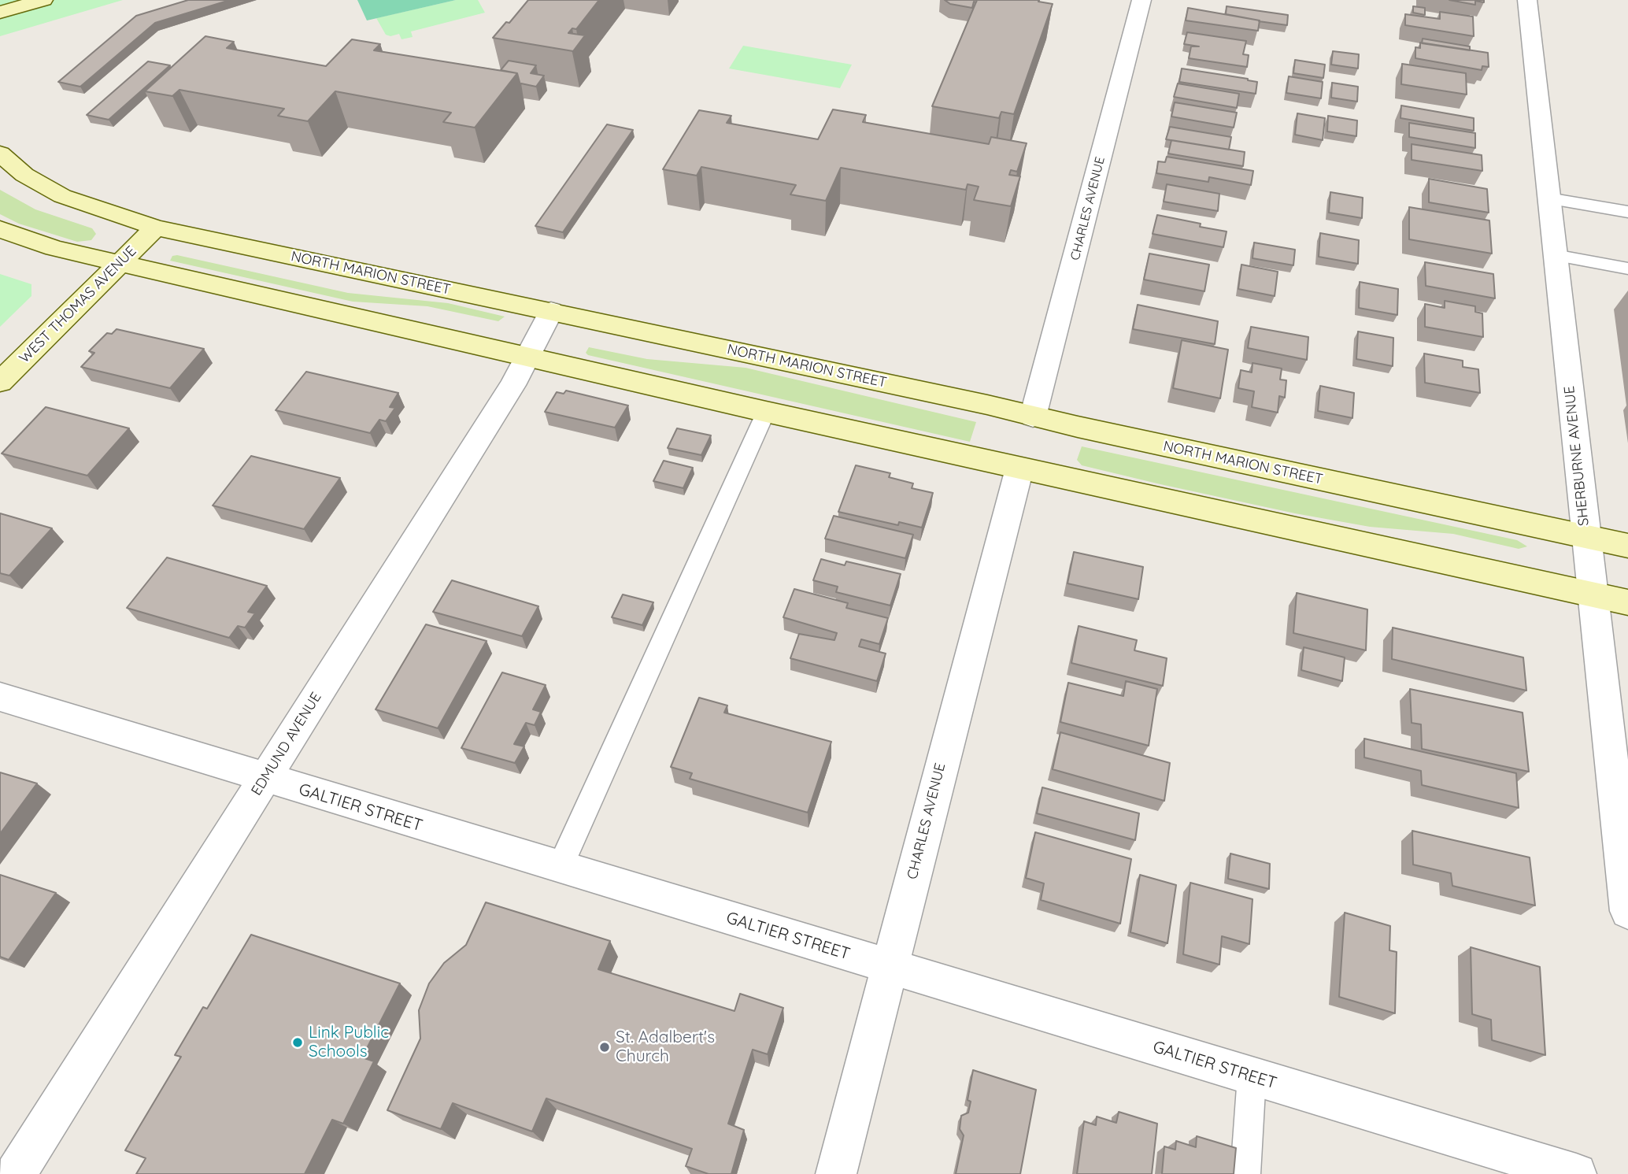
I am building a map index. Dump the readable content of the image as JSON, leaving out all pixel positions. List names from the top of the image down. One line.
{"streets":{"main road":["NORTH MARION STREET","WEST THOMAS AVENUE"],"street":["CHARLES AVENUE","SHERBURNE AVENUE","EDMUND AVENUE","GALTIER STREET"]},"crossings":[["CHARLES AVENUE","NORTH MARION STREET"],["CHARLES AVENUE","GALTIER STREET"],["NORTH MARION STREET","WEST THOMAS AVENUE"],["NORTH MARION STREET","SHERBURNE AVENUE"],["NORTH MARION STREET","EDMUND AVENUE"],["EDMUND AVENUE","GALTIER STREET"]],"places":["Link Public Schools","St. Adalbert's Church"]}
